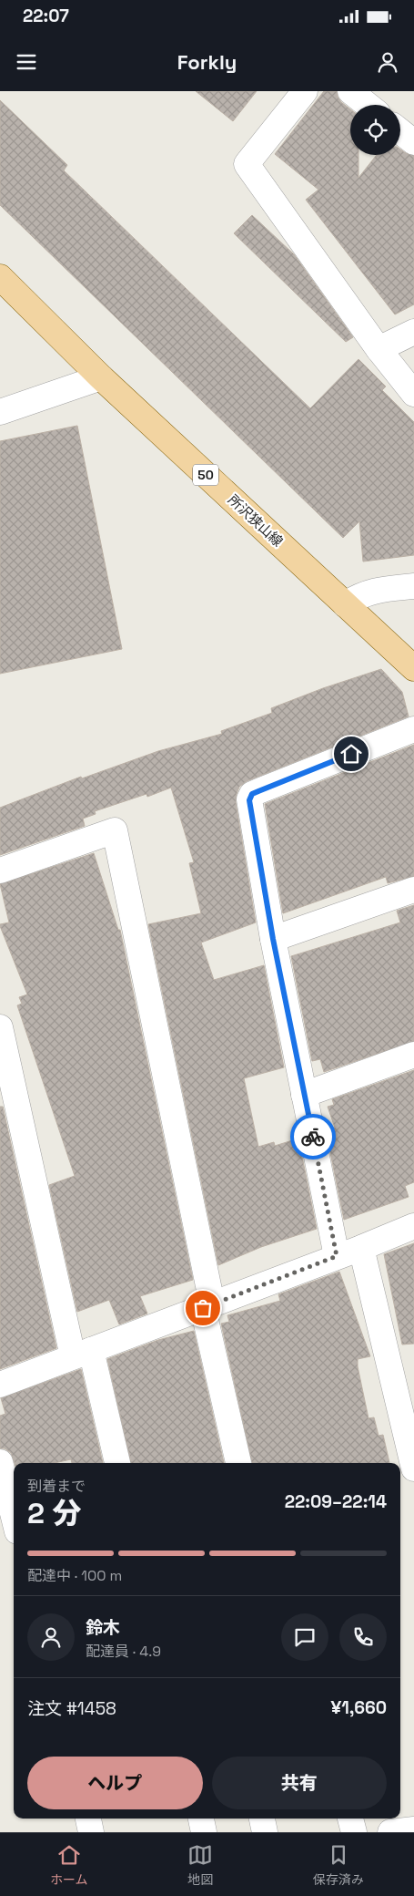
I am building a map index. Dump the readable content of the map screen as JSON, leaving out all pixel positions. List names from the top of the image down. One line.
{"streets":{"main road":["50","所沢狭山線"]},"page":{"status":"22:07","header":"Forkly","heading":["2 分","到着まで","22:09–22:14"],"panel":["鈴木","配達員 · 4.9","注文 #1458","¥1,660"],"bar":"配達中 · 100 m","buttons":["ヘルプ","共有"],"tabs":["ホーム","地図","保存済み"]}}
